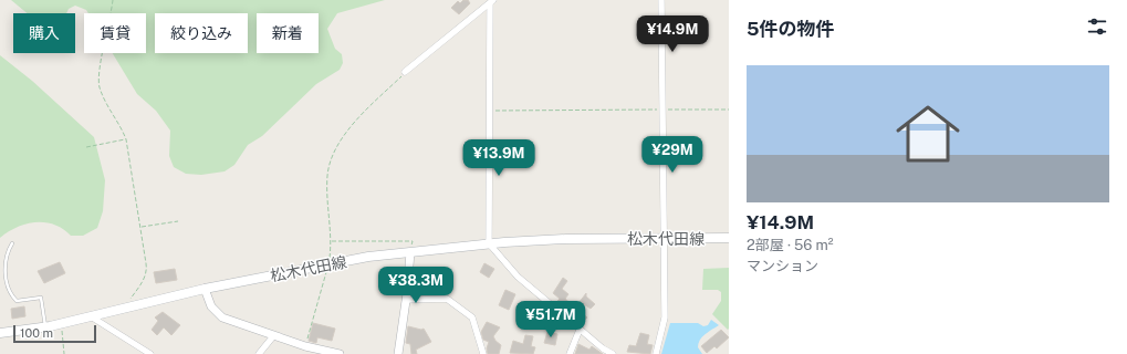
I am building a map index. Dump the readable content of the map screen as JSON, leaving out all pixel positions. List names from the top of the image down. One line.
{"streets":{"main road":["松木代田線"]},"scale_bar":"100 m","page":{"heading":"5件の物件","chip":["購入","賃貸","絞り込み","新着"],"price":["¥14.9M","¥29M","¥13.9M","¥38.3M","¥51.7M"],"list":[{"name":"¥14.9M","note":"2部屋 · 56 m² · マンション"}],"scale":"100 m"}}
